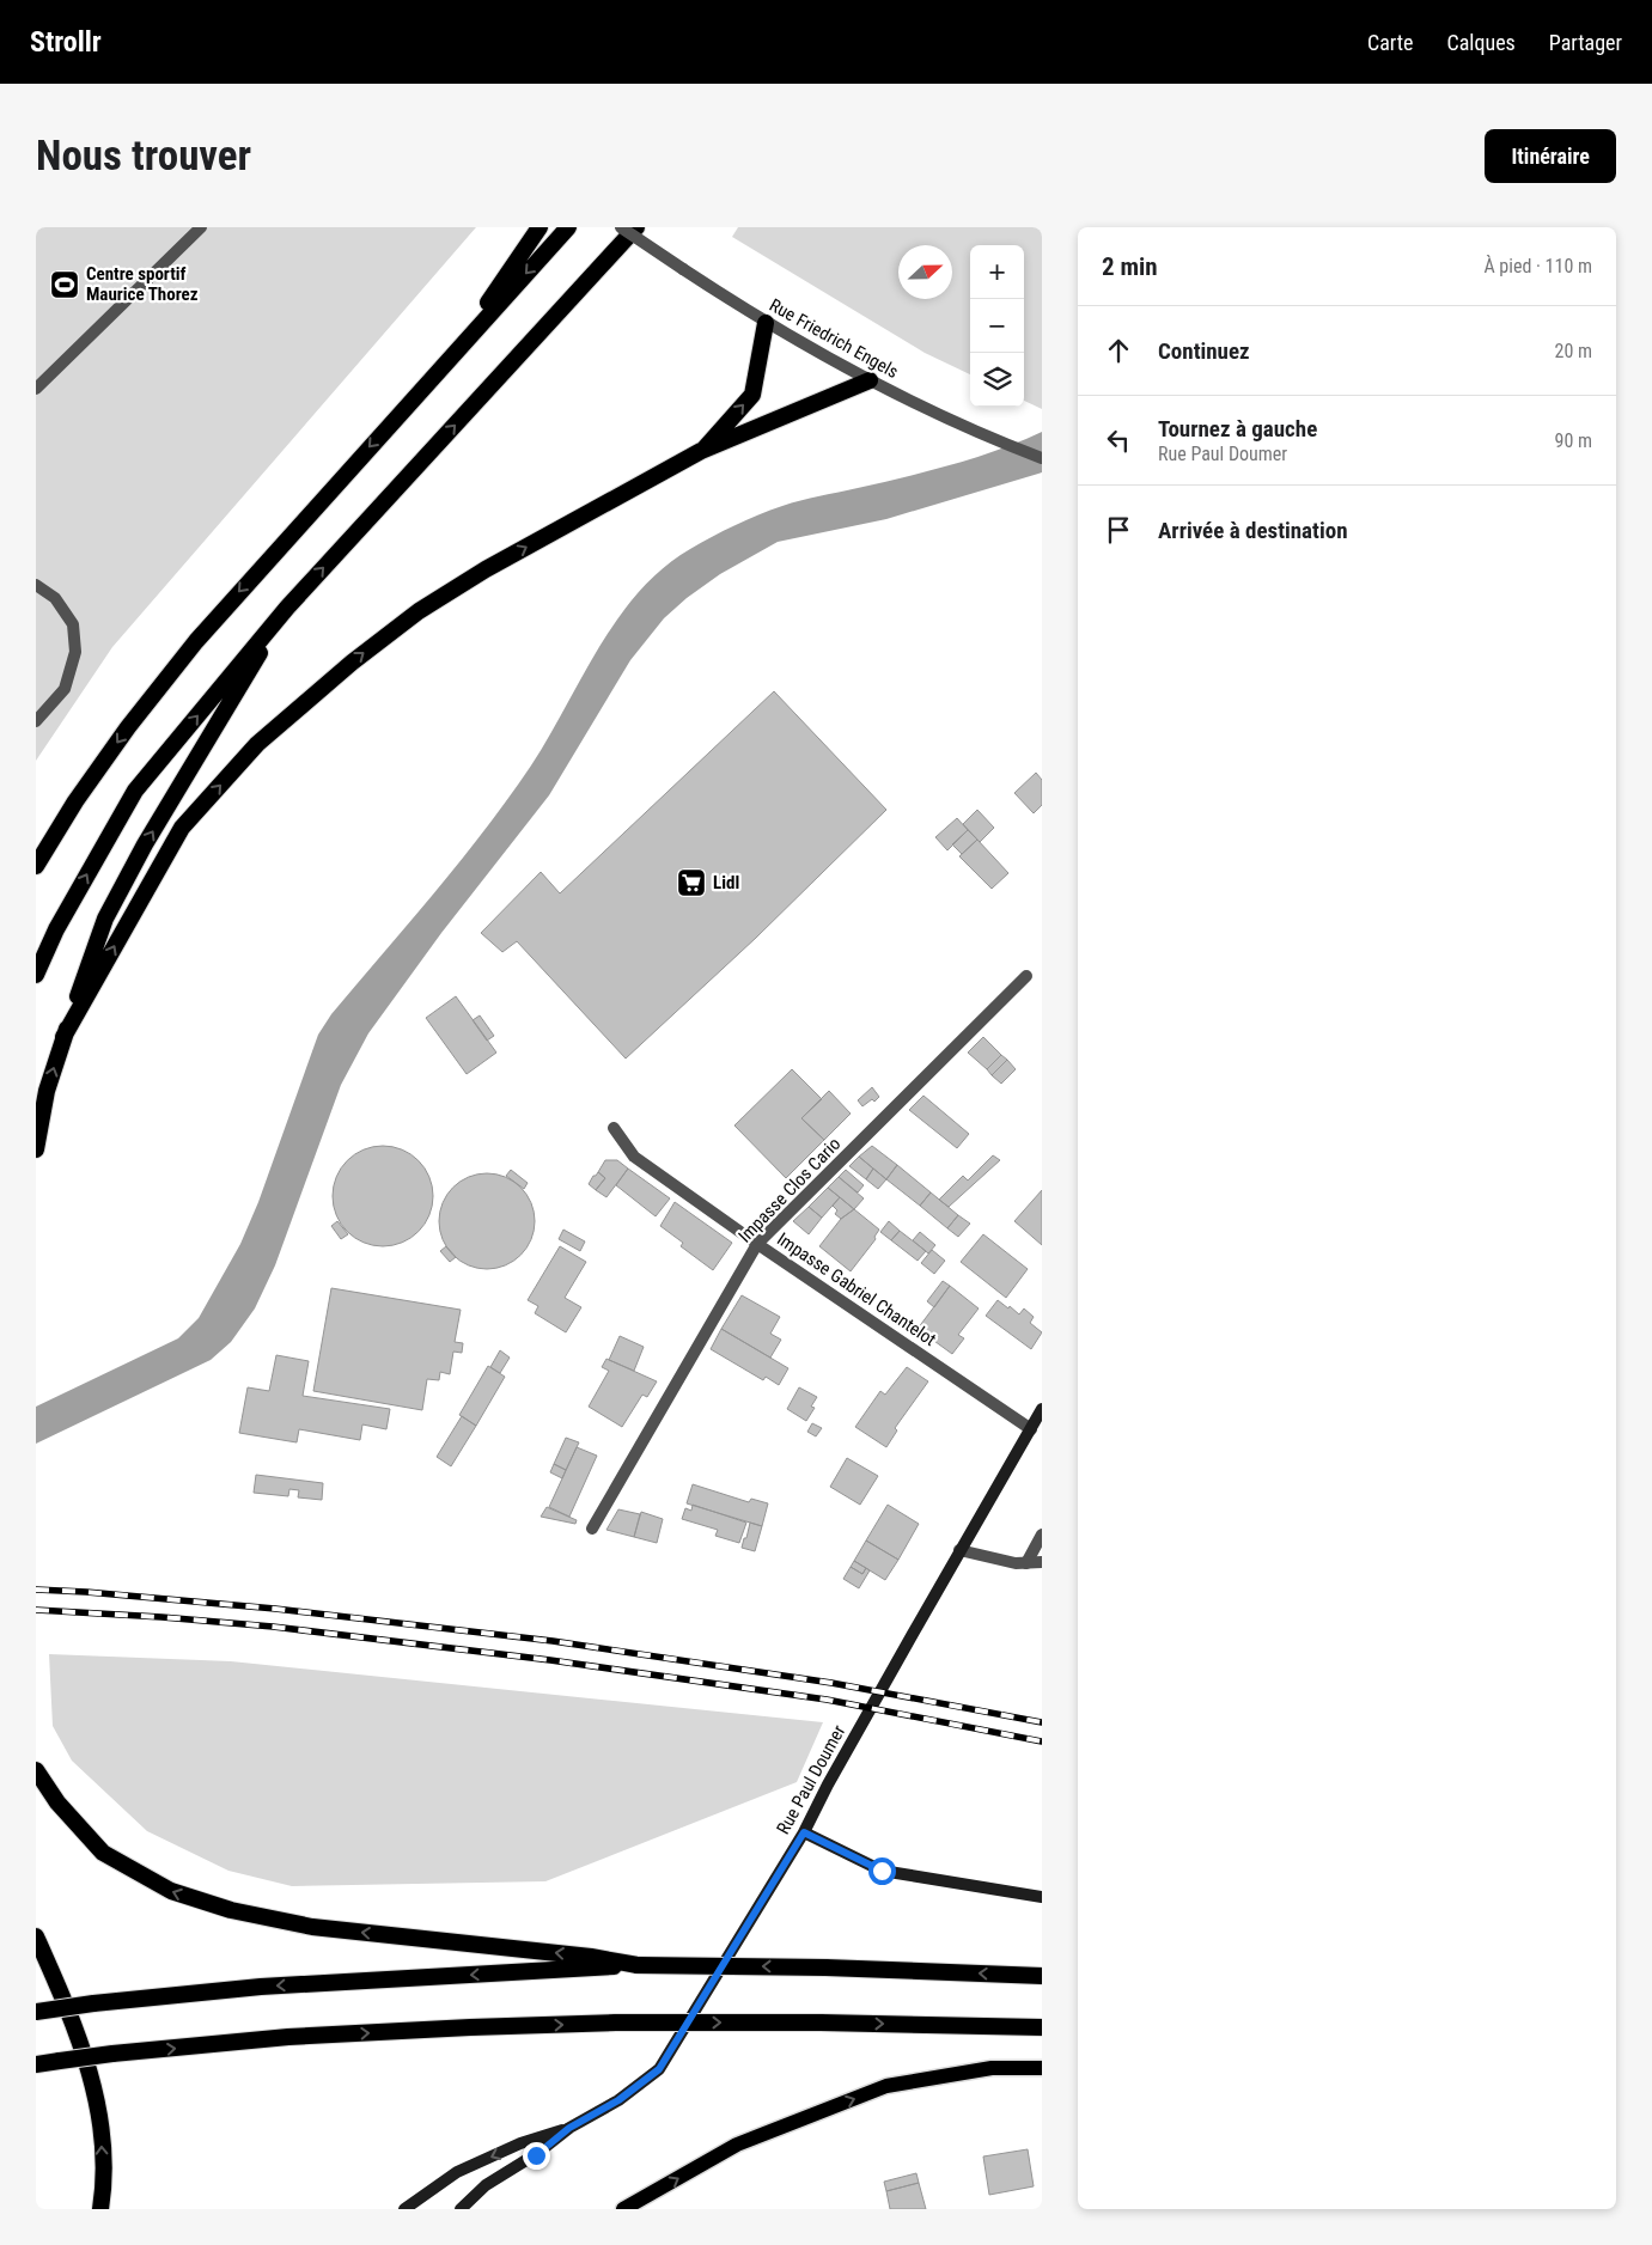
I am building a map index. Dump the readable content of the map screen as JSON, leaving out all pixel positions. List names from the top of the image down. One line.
{"streets":{"main road":["Rue Paul Doumer"],"street":["Rue Friedrich Engels","Impasse Clos Cario","Impasse Gabriel Chantelot"]},"crossings":[["Impasse Clos Cario","Impasse Gabriel Chantelot"],["Impasse Gabriel Chantelot","Rue Paul Doumer"]],"places":{"sports":["Centre sportif Maurice Thorez"],"supermarket":["Lidl"]},"north":"right","page":{"header":"Strollr","nav":["Carte","Calques","Partager"],"buttons":"Itinéraire","title":"Nous trouver","heading":["2 min","À pied · 110 m"],"map_buttons":["+","−"],"list":[["Continuez","20 m"],["Tournez à gauche","Rue Paul Doumer","90 m"],"Arrivée à destination"]}}
